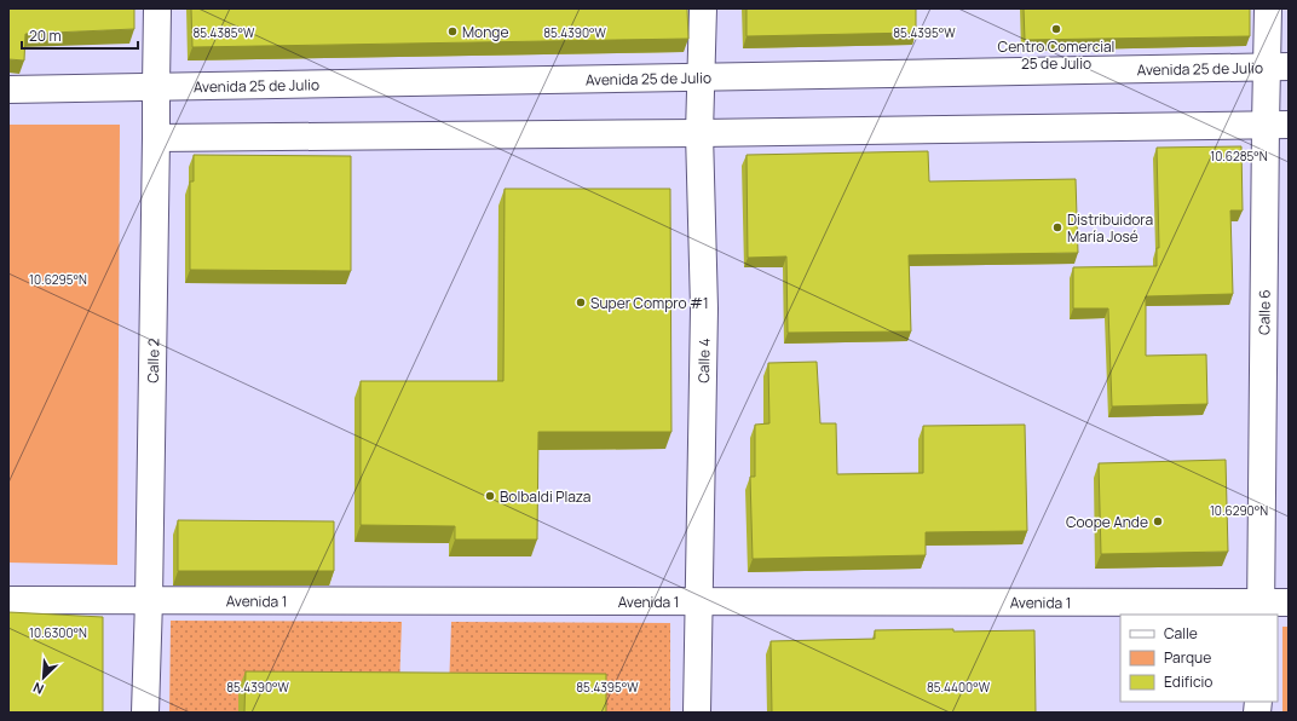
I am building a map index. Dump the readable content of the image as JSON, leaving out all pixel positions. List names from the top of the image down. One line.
{"streets":{"street":["Avenida 25 de Julio","Calle 6","Calle 2","Calle 4","Avenida 1"]},"crossings":[["Avenida 25 de Julio","Calle 6"],["Avenida 25 de Julio","Calle 2"],["Avenida 25 de Julio","Calle 4"],["Calle 6","Avenida 1"],["Calle 2","Avenida 1"],["Calle 4","Avenida 1"]],"places":["Centro Comercial 25 de Julio","Monge","Distribuidora María José","Super Compro #1","Bolbaldi Plaza","Coope Ande"],"legend":["Calle","Parque","Edificio"],"scale_bar":"20 m","north":"bottom left","coordinates":["85.4385°W","85.4390°W","85.4395°W","10.6285°N","10.6295°N","10.6290°N","10.6300°N","85.4400°W"]}
